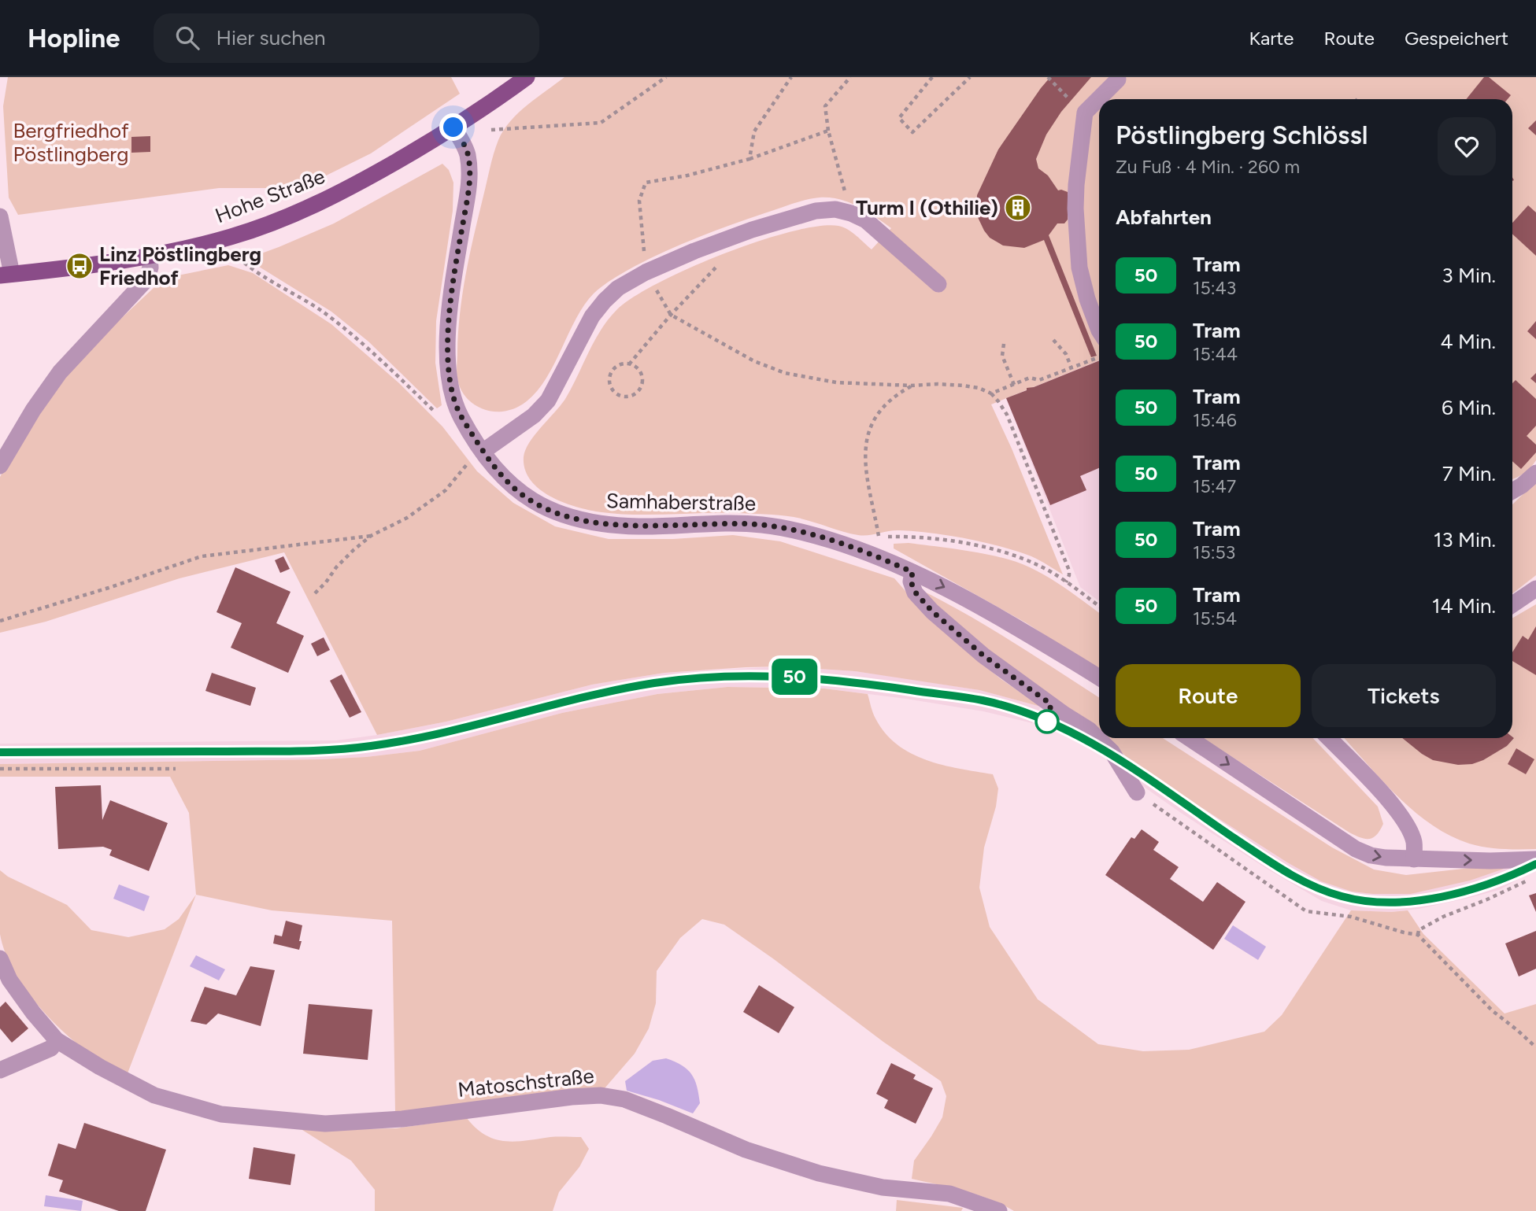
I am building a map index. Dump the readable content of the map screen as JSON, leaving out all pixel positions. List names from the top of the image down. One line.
{"streets":{"main road":["Hohe Straße"],"street":["Samhaberstraße","Matoschstraße"]},"crossings":[["Hohe Straße","Samhaberstraße"]],"parks":["Bergfriedhof Pöstlingberg"],"places":{"building":["Turm I (Othilie)"],"bus stop":["Linz Pöstlingberg Friedhof"]},"lines":["tram line 50"],"page":{"header":"Hopline","search":"Hier suchen","nav":["Karte","Route","Gespeichert"],"on_map":"50","heading":[["Pöstlingberg Schlössl","Zu Fuß · 4 Min. · 260 m"],"Abfahrten"],"list":[{"mark":"50","name":"Tram","note":"15:43","value":"3 Min."},{"mark":"50","name":"Tram","note":"15:44","value":"4 Min."},{"mark":"50","name":"Tram","note":"15:46","value":"6 Min."},{"mark":"50","name":"Tram","note":"15:47","value":"7 Min."},{"mark":"50","name":"Tram","note":"15:53","value":"13 Min."},{"mark":"50","name":"Tram","note":"15:54","value":"14 Min."}],"buttons":["Route","Tickets"]}}
